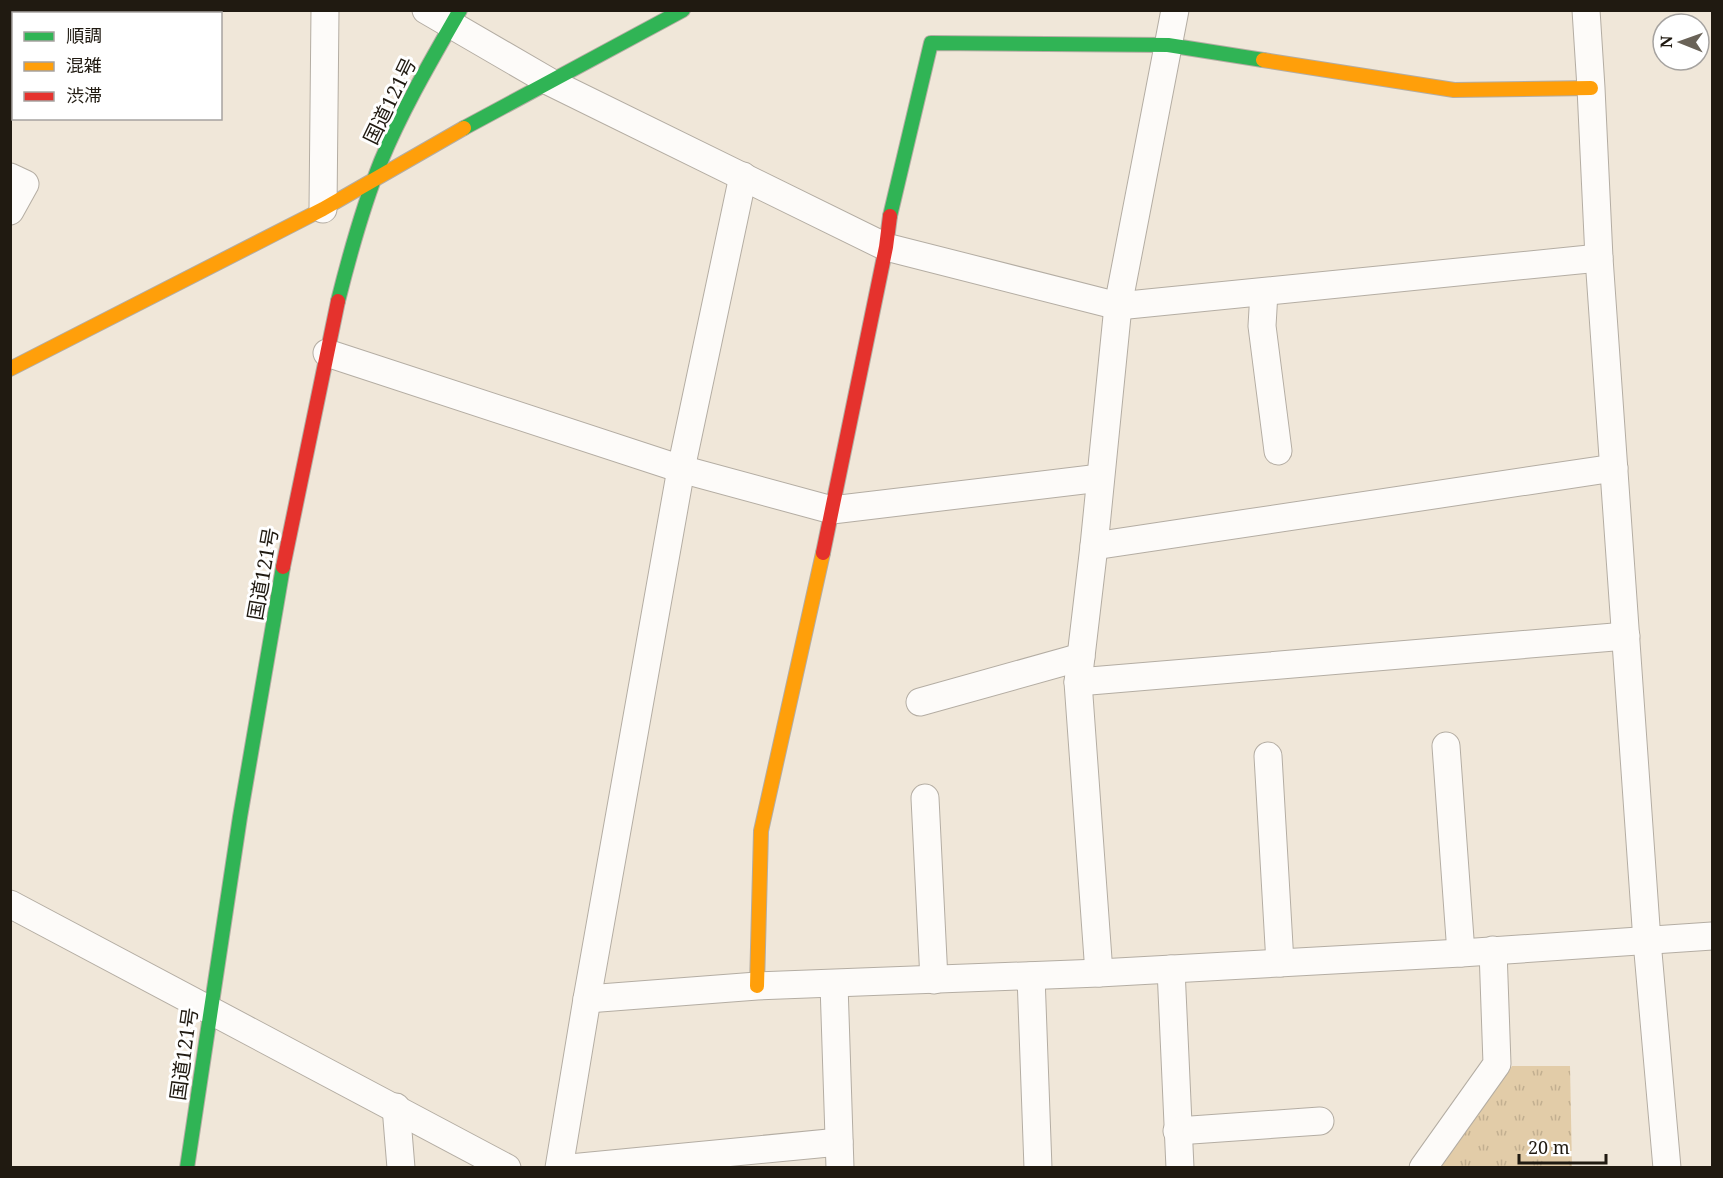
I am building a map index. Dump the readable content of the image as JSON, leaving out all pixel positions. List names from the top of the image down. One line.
{"streets":{"main road":["国道121号"]},"legend":["順調","混雑","渋滞"],"scale_bar":"20 m","north":"left"}
